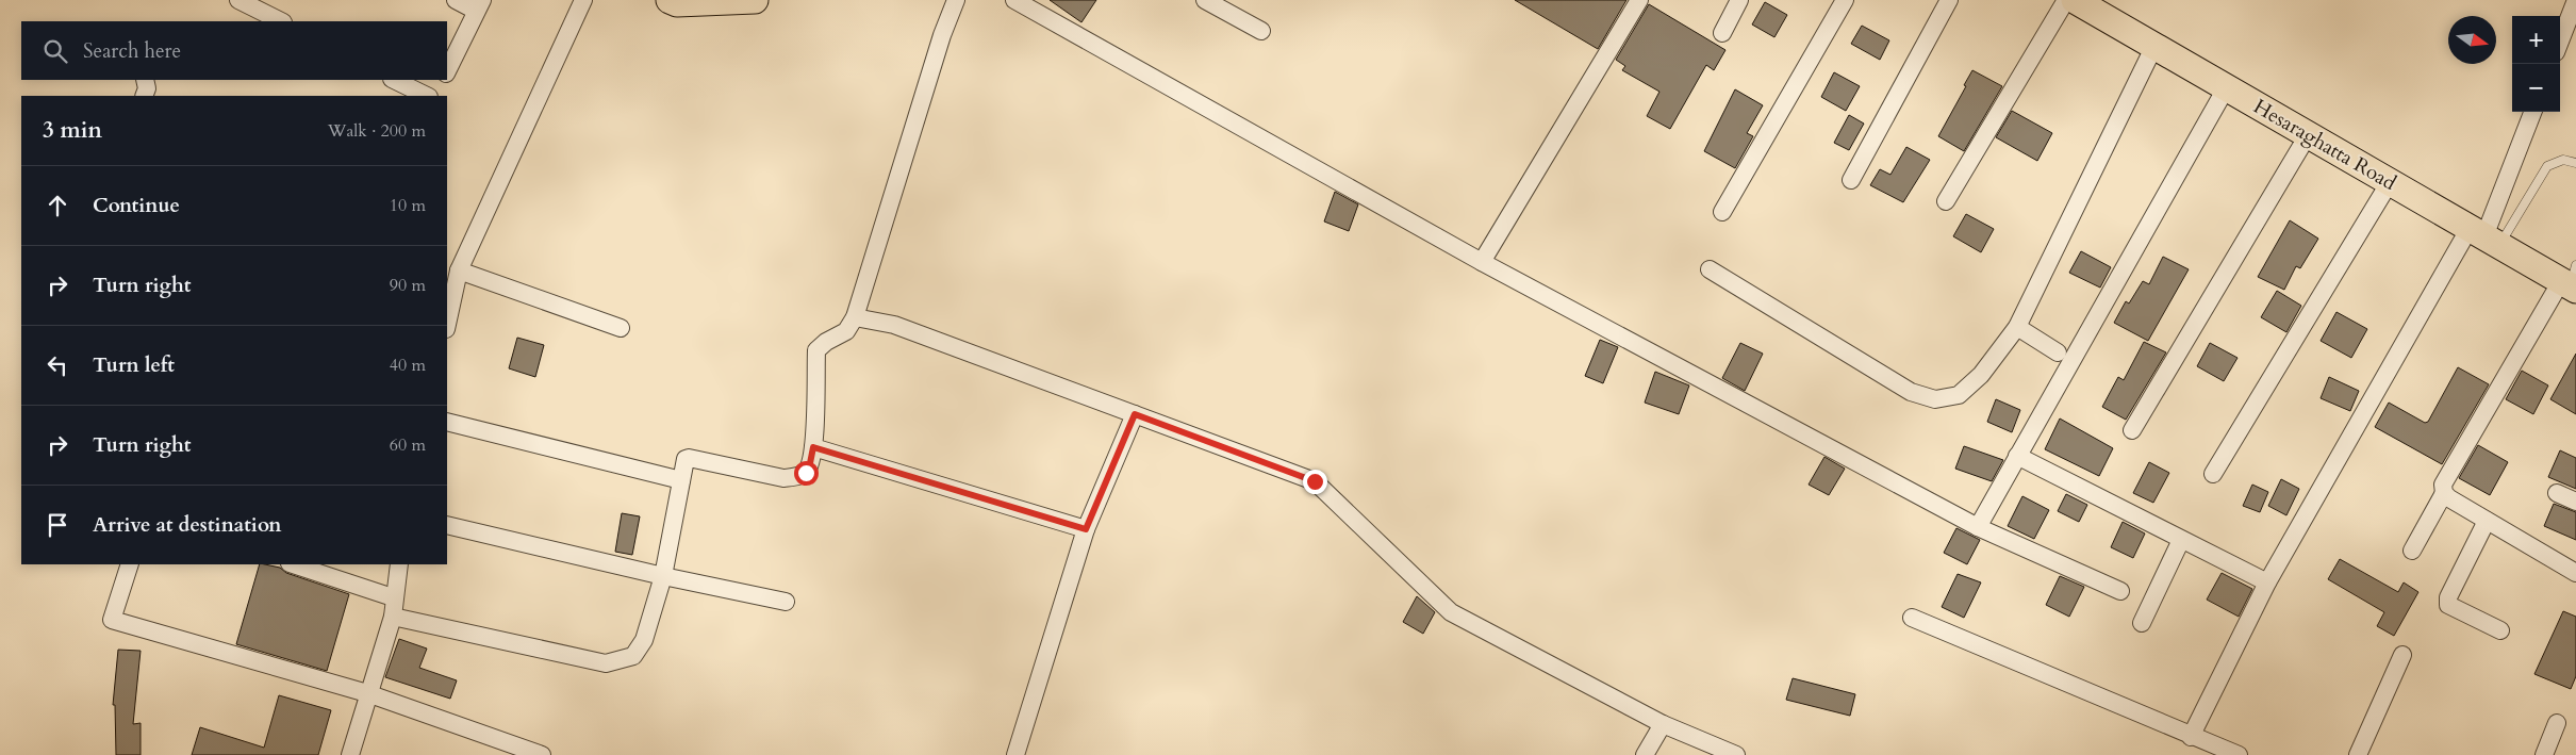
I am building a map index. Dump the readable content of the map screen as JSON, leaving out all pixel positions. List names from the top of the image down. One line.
{"streets":{"main road":["Hesaraghatta Road"]},"north":"right","page":{"map_buttons":["+","−"],"search":"Search here","heading":["3 min","Walk · 200 m"],"list":[["Continue","10 m"],["Turn right","90 m"],["Turn left","40 m"],["Turn right","60 m"],"Arrive at destination"]}}
